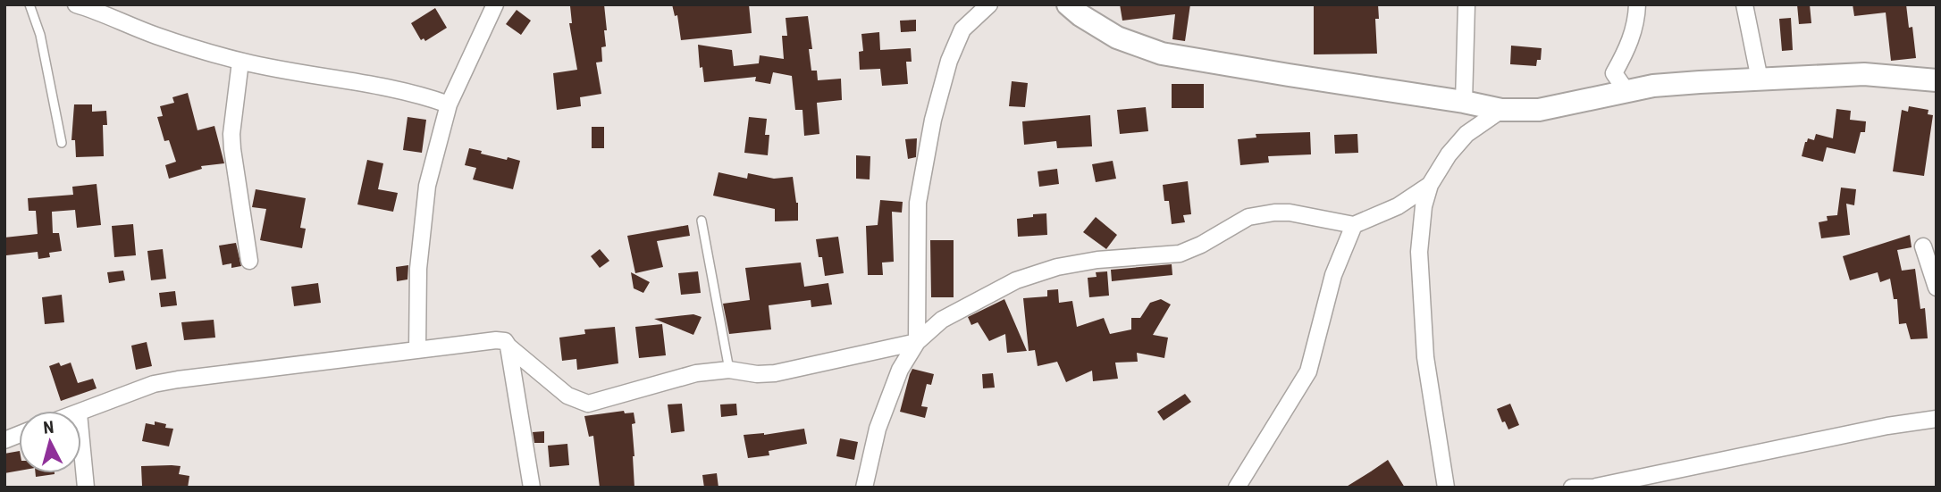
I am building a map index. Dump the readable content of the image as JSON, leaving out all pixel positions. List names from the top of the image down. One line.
{"north":"top"}
